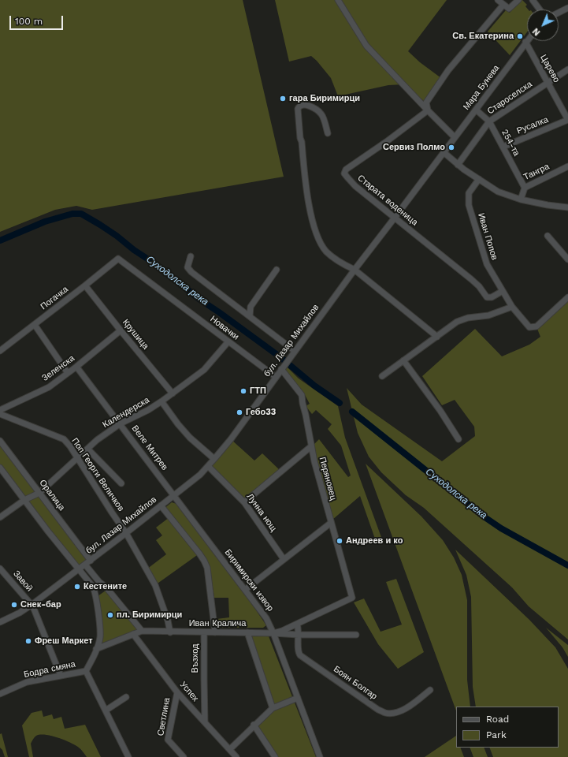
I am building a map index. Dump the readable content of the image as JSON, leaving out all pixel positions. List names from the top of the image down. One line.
{"streets":{"street":["Царево","Мара Бунева","Староселска","Русалка","254-та","Тангра","Старата воденица","Иван Попов","Погачка","Новачки","Крушица","бул. Лазар Михайлов","Зеленска","Календерска","Веле Митрев","Поп Георги Величков","Перяновец","Оралица","Лунна нощ","Биримирски извор","Завой","Иван Кралича","Възход","Бодра смяна","Боян Болгар","Успех","Светлина"]},"crossings":[["Царево","Мара Бунева"],["Царево","Староселска"],["Царево","Русалка"],["Мара Бунева","254-та"],["Мара Бунева","бул. Лазар Михайлов"],["Староселска","254-та"],["Русалка","254-та"],["254-та","Тангра"],["Старата воденица","Иван Попов"],["Старата воденица","бул. Лазар Михайлов"],["Погачка","Новачки"],["Погачка","Крушица"],["Новачки","бул. Лазар Михайлов"],["Новачки","Календерска"],["Крушица","Зеленска"],["Крушица","Календерска"],["бул. Лазар Михайлов","Веле Митрев"],["бул. Лазар Михайлов","Поп Георги Величков"],["бул. Лазар Михайлов","Перяновец"],["бул. Лазар Михайлов","Оралица"],["бул. Лазар Михайлов","Лунна нощ"],["бул. Лазар Михайлов","Биримирски извор"],["бул. Лазар Михайлов","Завой"],["Зеленска","Веле Митрев"],["Календерска","Веле Митрев"],["Календерска","Поп Георги Величков"],["Календерска","Оралица"],["Веле Митрев","Биримирски извор"],["Поп Георги Величков","Иван Кралича"],["Перяновец","Иван Кралича"],["Биримирски извор","Иван Кралича"],["Завой","Бодра смяна"],["Иван Кралича","Възход"],["Иван Кралича","Боян Болгар"],["Възход","Успех"],["Успех","Светлина"]],"water":["Суходолска река"],"places":["Св. Екатерина","гара Биримирци","Сервиз Полмо","ГТП","Гебо33","Андреев и ко","Кестените","Снек-бар","пл. Биримирци","Фреш Маркет"],"legend":["Road","Park"],"scale_bar":"100 m","north":"bottom left"}
